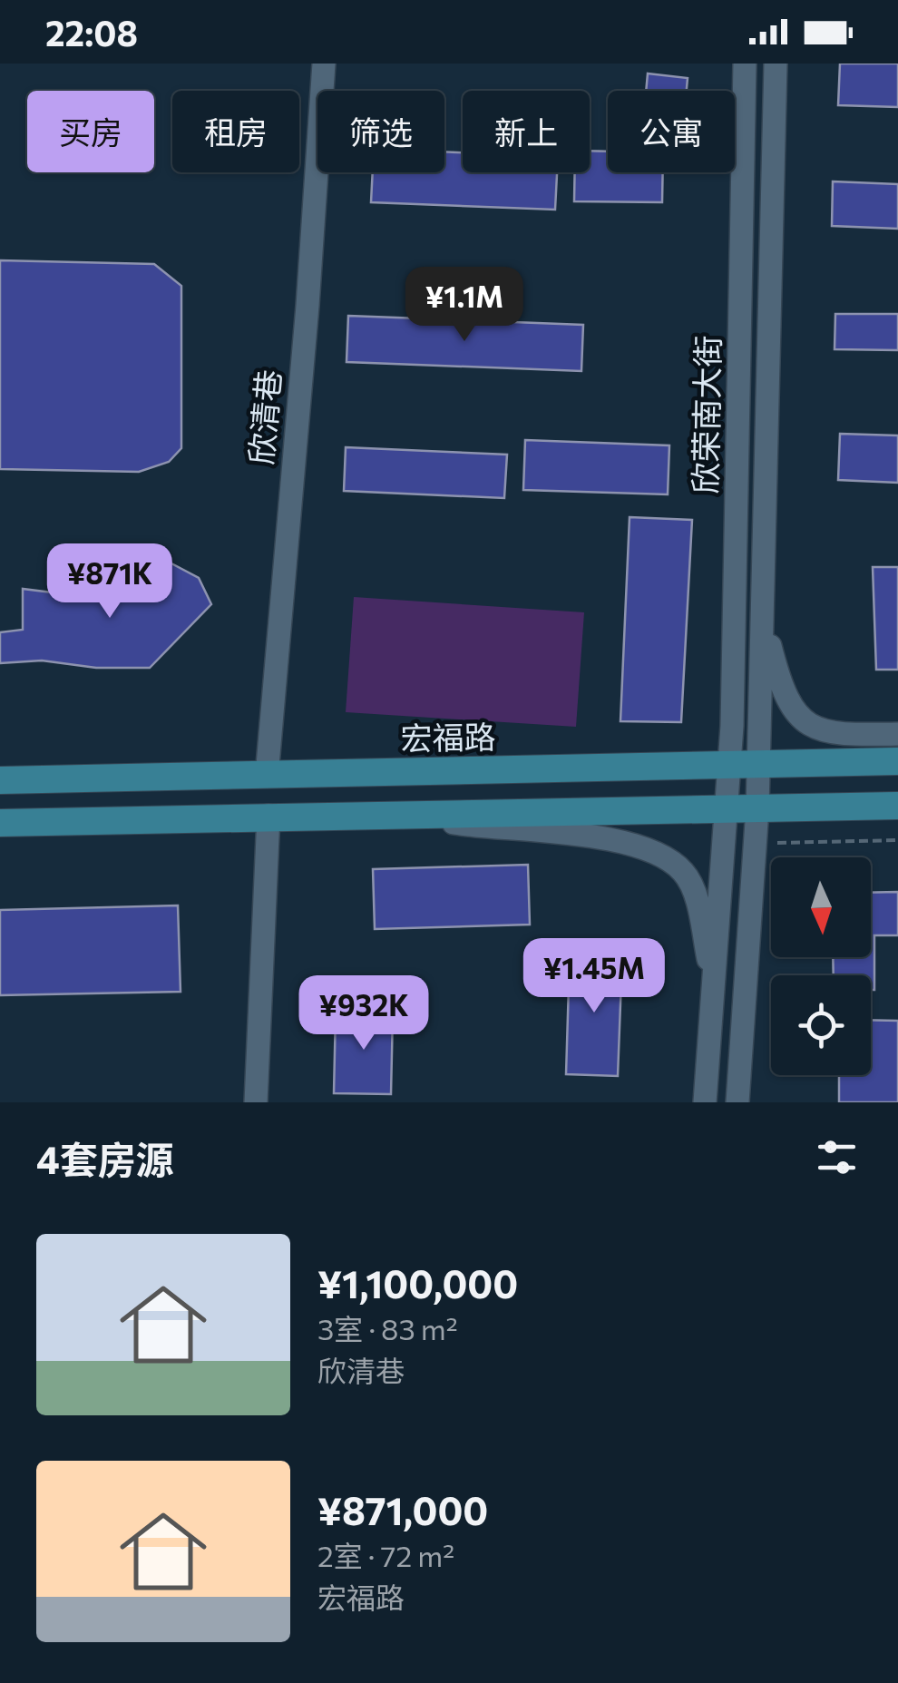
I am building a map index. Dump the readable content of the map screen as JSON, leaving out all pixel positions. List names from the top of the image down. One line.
{"streets":{"main road":["宏福路"],"street":["欣荣南大街","欣清巷"]},"crossings":[["欣荣南大街","宏福路"],["欣清巷","宏福路"]],"north":"bottom","page":{"status":"22:08","chip":["买房","租房","筛选","新上","公寓"],"price":["¥1.1M","¥871K","¥1.45M","¥932K"],"heading":"4套房源","list":[{"name":"¥1,100,000","note":"3室 · 83 m² · 欣清巷"},{"name":"¥871,000","note":"2室 · 72 m² · 宏福路"}]}}
